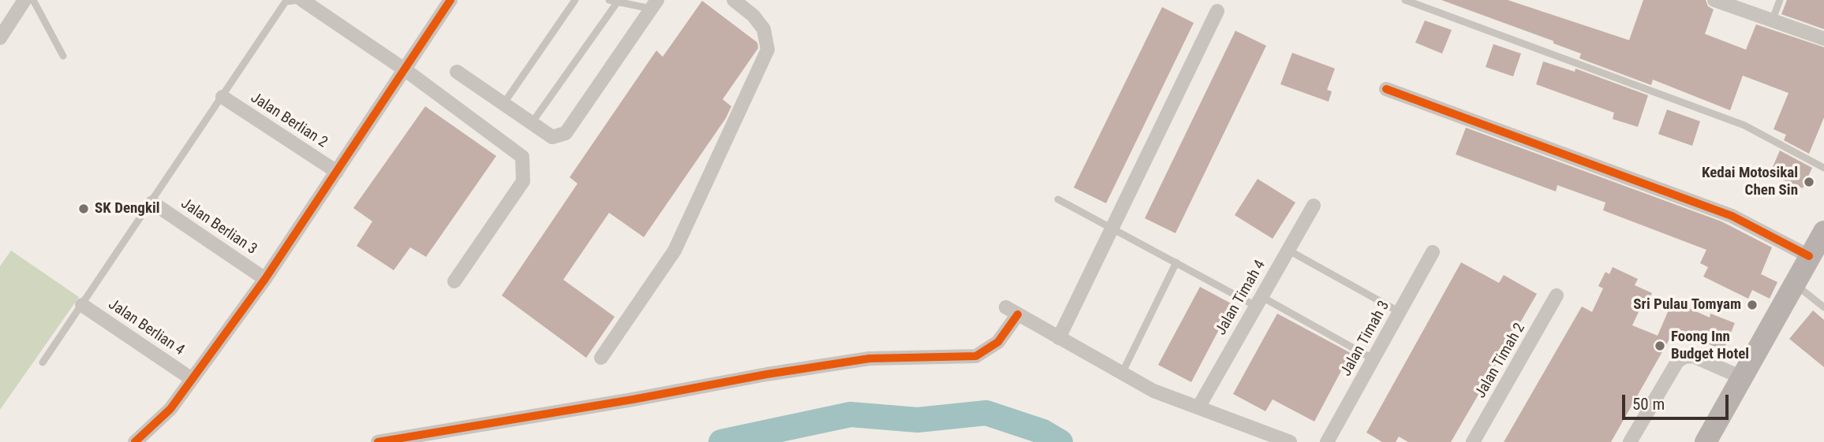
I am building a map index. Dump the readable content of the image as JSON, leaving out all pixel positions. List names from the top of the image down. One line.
{"streets":{"street":["Jalan Berlian 2","Jalan Berlian 3","Jalan Timah 4","Jalan Berlian 4","Jalan Timah 3","Jalan Timah 2"]},"places":["Kedai Motosikal Chen Sin","SK Dengkil","Sri Pulau Tomyam","Foong Inn Budget Hotel"],"scale_bar":"50 m"}
